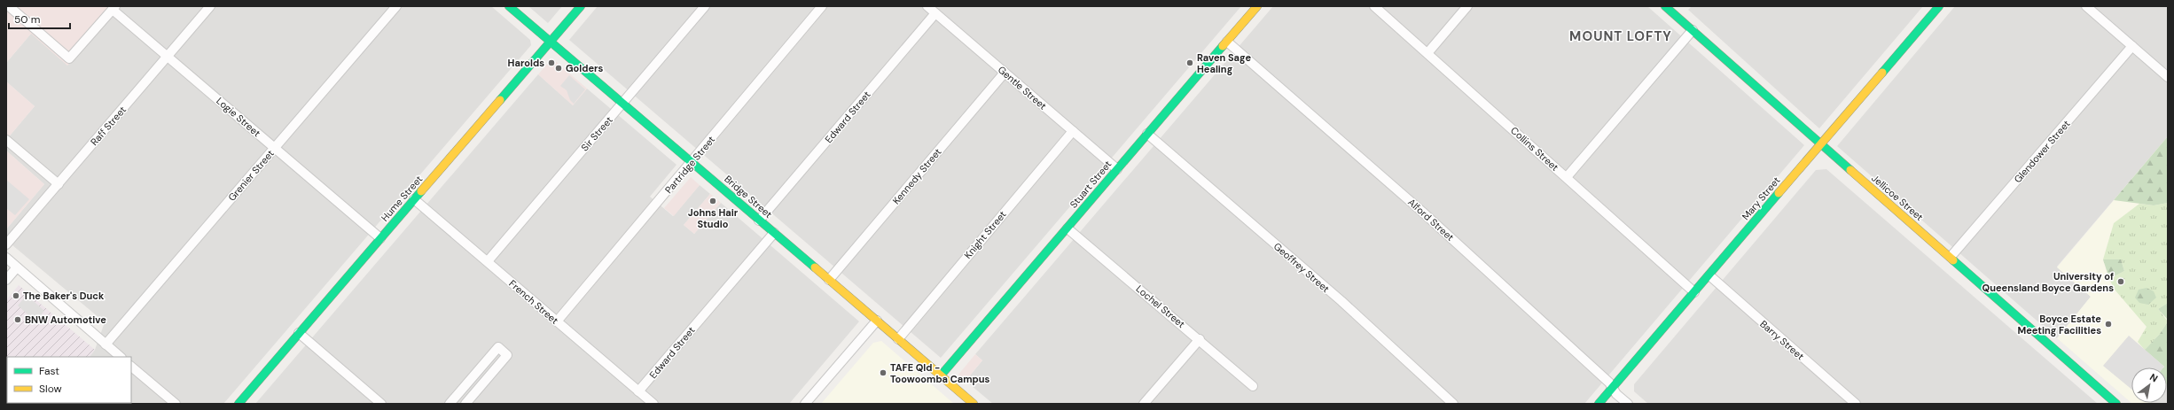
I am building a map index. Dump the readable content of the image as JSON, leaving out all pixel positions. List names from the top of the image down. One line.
{"streets":{"street":["Gentle Street","Logie Street","Edward Street","Raff Street","Sir Street","Collins Street","Glendower Street","Partridge Street","Grenier Street","Kennedy Street","Stuart Street","Bridge Street","Jellicoe Street","Hume Street","Mary Street","Alford Street","Knight Street","Geoffrey Street","French Street","Lochel Street","Barry Street"]},"crossings":[["Gentle Street","Edward Street"],["Gentle Street","Kennedy Street"],["Gentle Street","Stuart Street"],["Gentle Street","Knight Street"],["Logie Street","Raff Street"],["Logie Street","Grenier Street"],["Logie Street","Hume Street"],["Edward Street","Bridge Street"],["Edward Street","French Street"],["Sir Street","Bridge Street"],["Sir Street","French Street"],["Collins Street","Mary Street"],["Glendower Street","Jellicoe Street"],["Partridge Street","Bridge Street"],["Partridge Street","French Street"],["Kennedy Street","Bridge Street"],["Stuart Street","Bridge Street"],["Stuart Street","Alford Street"],["Stuart Street","Geoffrey Street"],["Stuart Street","Lochel Street"],["Bridge Street","Hume Street"],["Bridge Street","Knight Street"],["Jellicoe Street","Mary Street"],["Hume Street","French Street"],["Mary Street","Alford Street"],["Mary Street","Barry Street"]],"districts":["MOUNT LOFTY"],"places":["Harolds","Raven Sage Healing","Golders","Johns Hair Studio","University of Queensland Boyce Gardens","The Baker's Duck","BNW Automotive","Boyce Estate Meeting Facilities","TAFE Qld - Toowoomba Campus"],"legend":["Fast","Slow"],"scale_bar":"50 m","north":"top right"}
